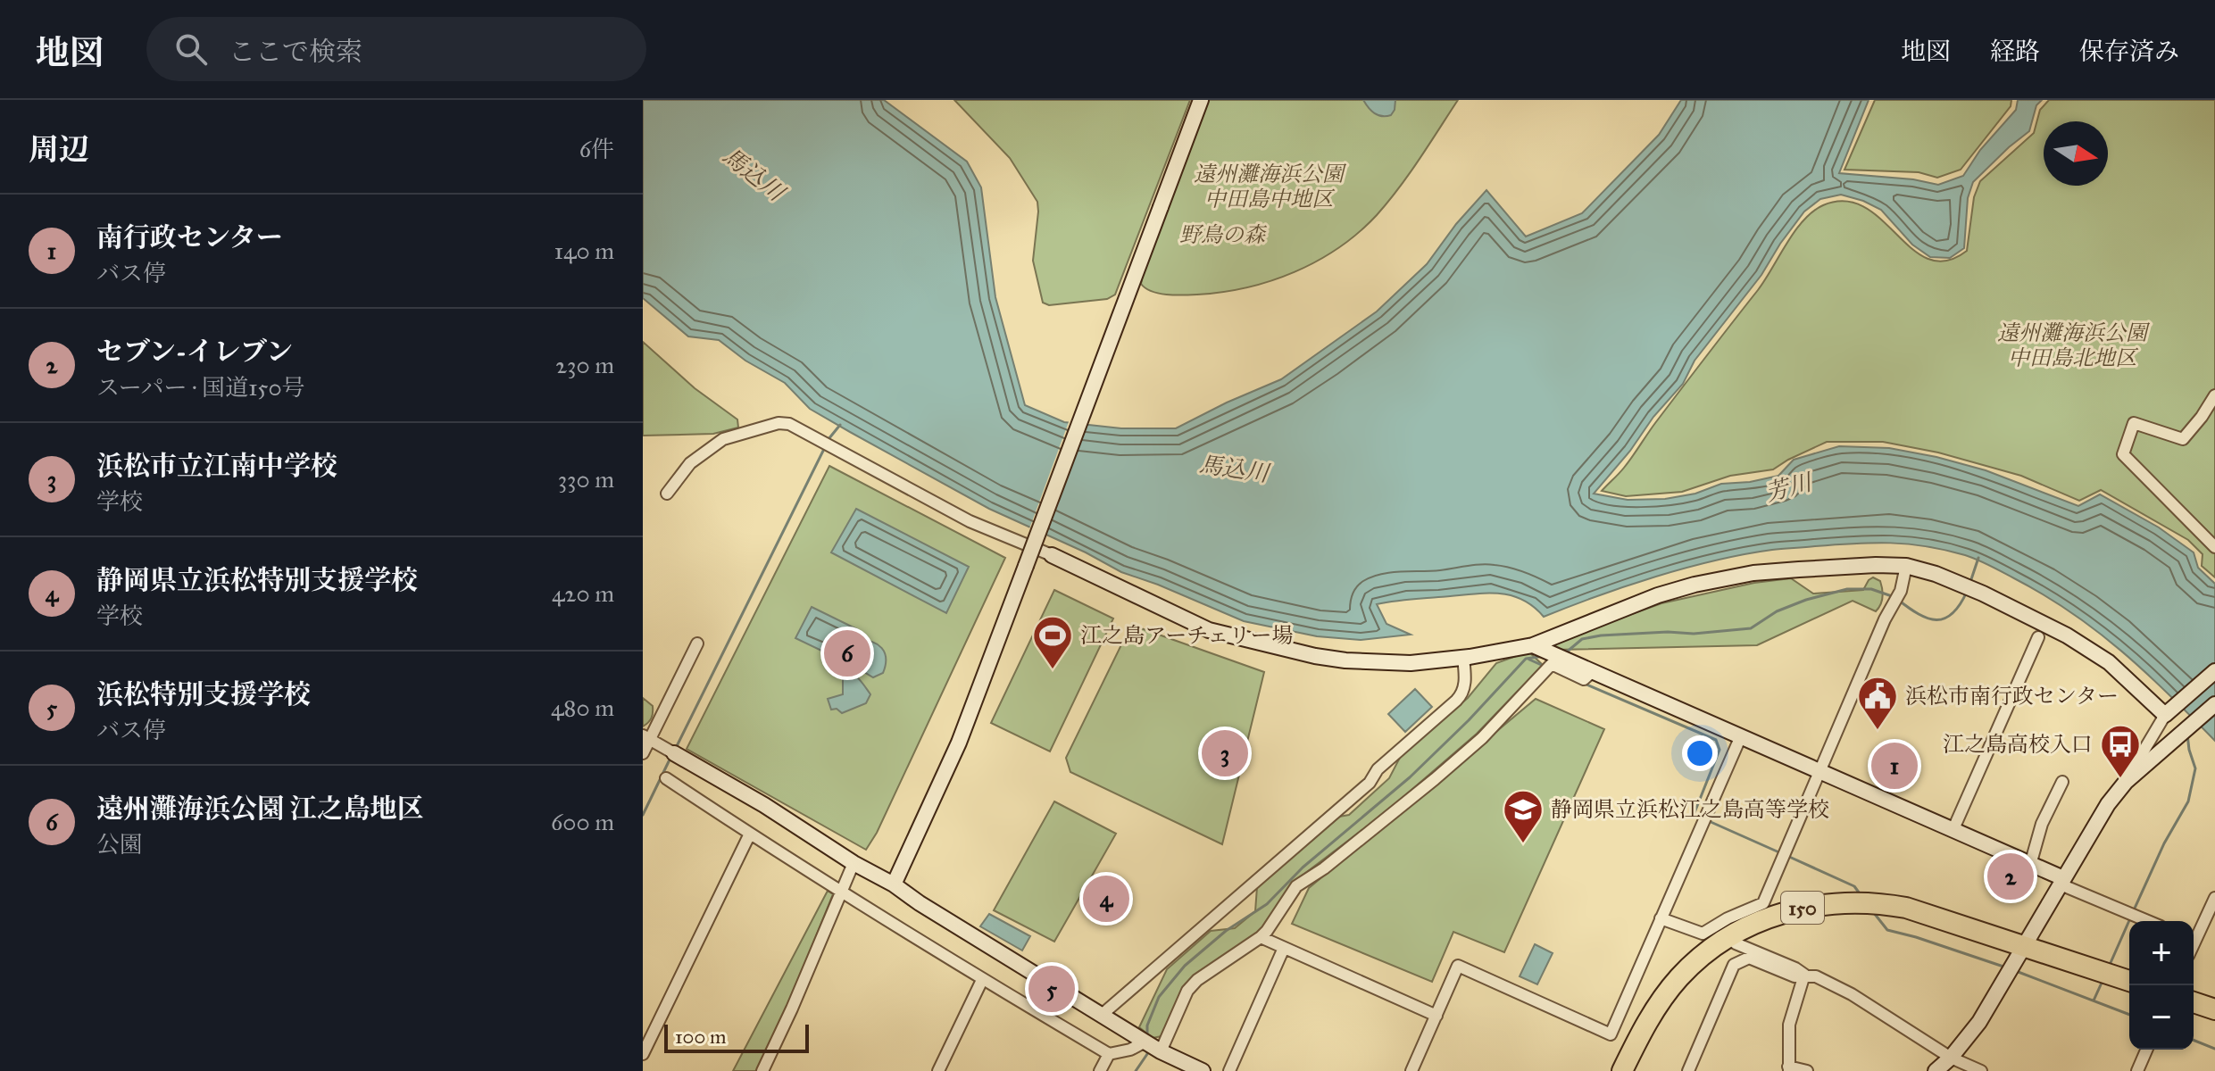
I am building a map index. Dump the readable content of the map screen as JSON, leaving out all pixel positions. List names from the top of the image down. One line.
{"streets":{"highway":["150"]},"water":["馬込川","芳川"],"parks":["遠州灘海浜公園 中田島中地区","野鳥の森","遠州灘海浜公園 中田島北地区"],"places":{"sports":["江之島アーチェリー場"],"public building":["浜松市南行政センター"],"bus stop":["江之島高校入口"],"school or university":["静岡県立浜松江之島高等学校"]},"scale_bar":"100 m","north":"right","page":{"header":"地図","search":"ここで検索","nav":["地図","経路","保存済み"],"heading":["周辺","6件"],"list":[{"mark":"1","name":"南行政センター","note":"バス停","value":"140 m"},{"mark":"2","name":"セブン-イレブン","note":"スーパー · 国道150号","value":"230 m"},{"mark":"3","name":"浜松市立江南中学校","note":"学校","value":"330 m"},{"mark":"4","name":"静岡県立浜松特別支援学校","note":"学校","value":"420 m"},{"mark":"5","name":"浜松特別支援学校","note":"バス停","value":"480 m"},{"mark":"6","name":"遠州灘海浜公園 江之島地区","note":"公園","value":"600 m"}],"pins":["6","3","1","2","4","5"],"map_buttons":["+","−"],"scale":"100 m"}}
